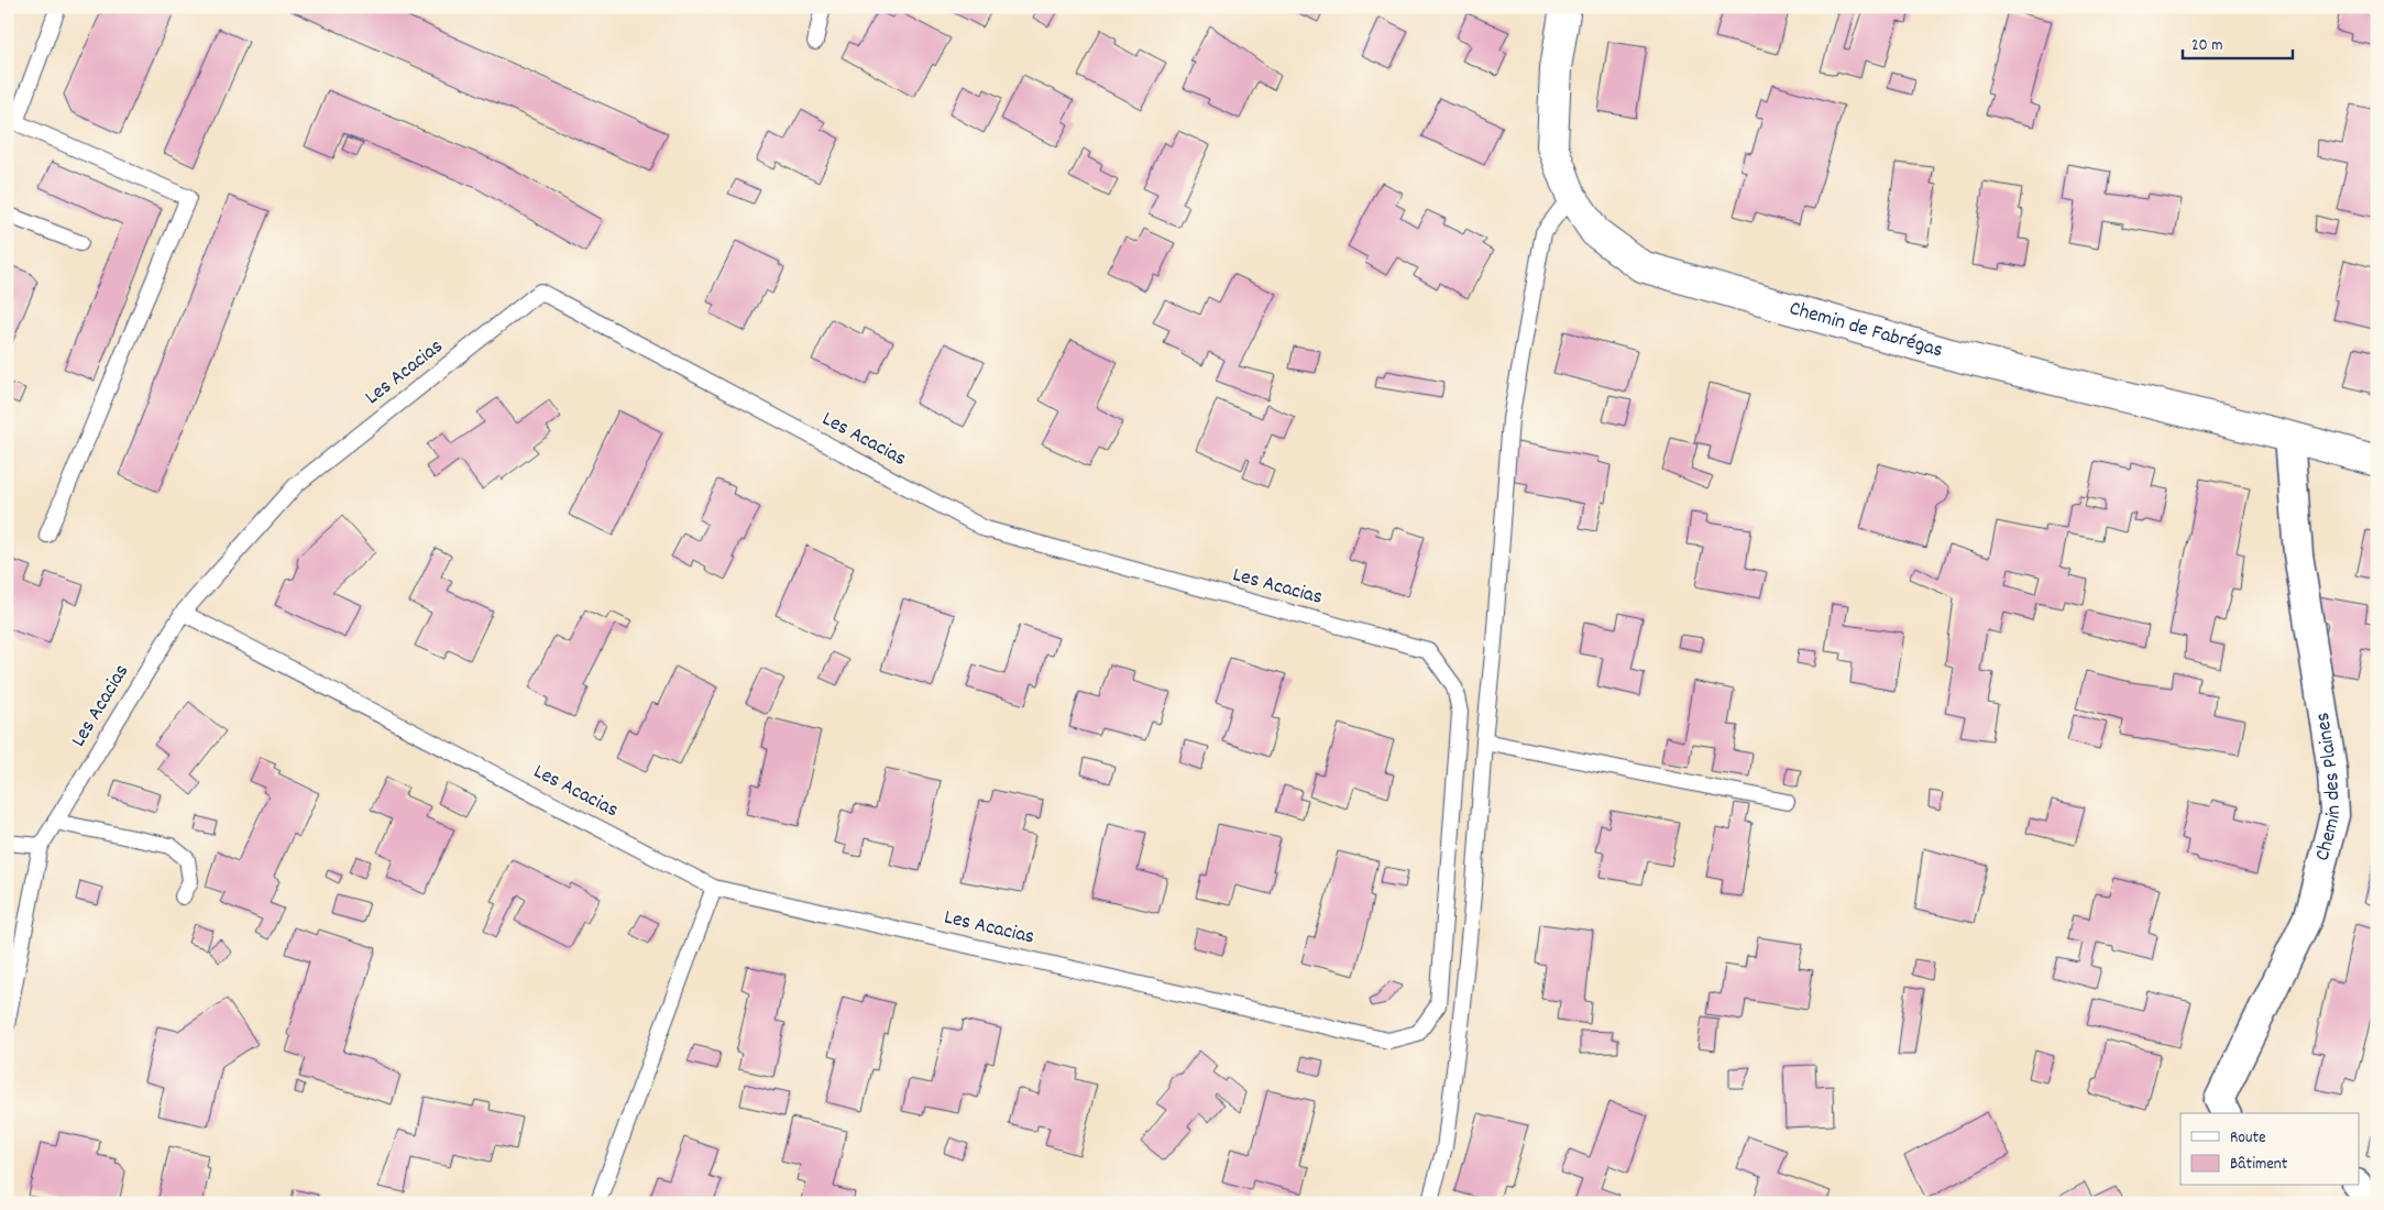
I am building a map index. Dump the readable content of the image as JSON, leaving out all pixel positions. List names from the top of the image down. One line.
{"streets":{"street":["Chemin de Fabrégas","Chemin des Plaines"],"lane":["Les Acacias"]},"crossings":[["Chemin de Fabrégas","Chemin des Plaines"]],"legend":["Route","Bâtiment"],"scale_bar":"20 m"}
